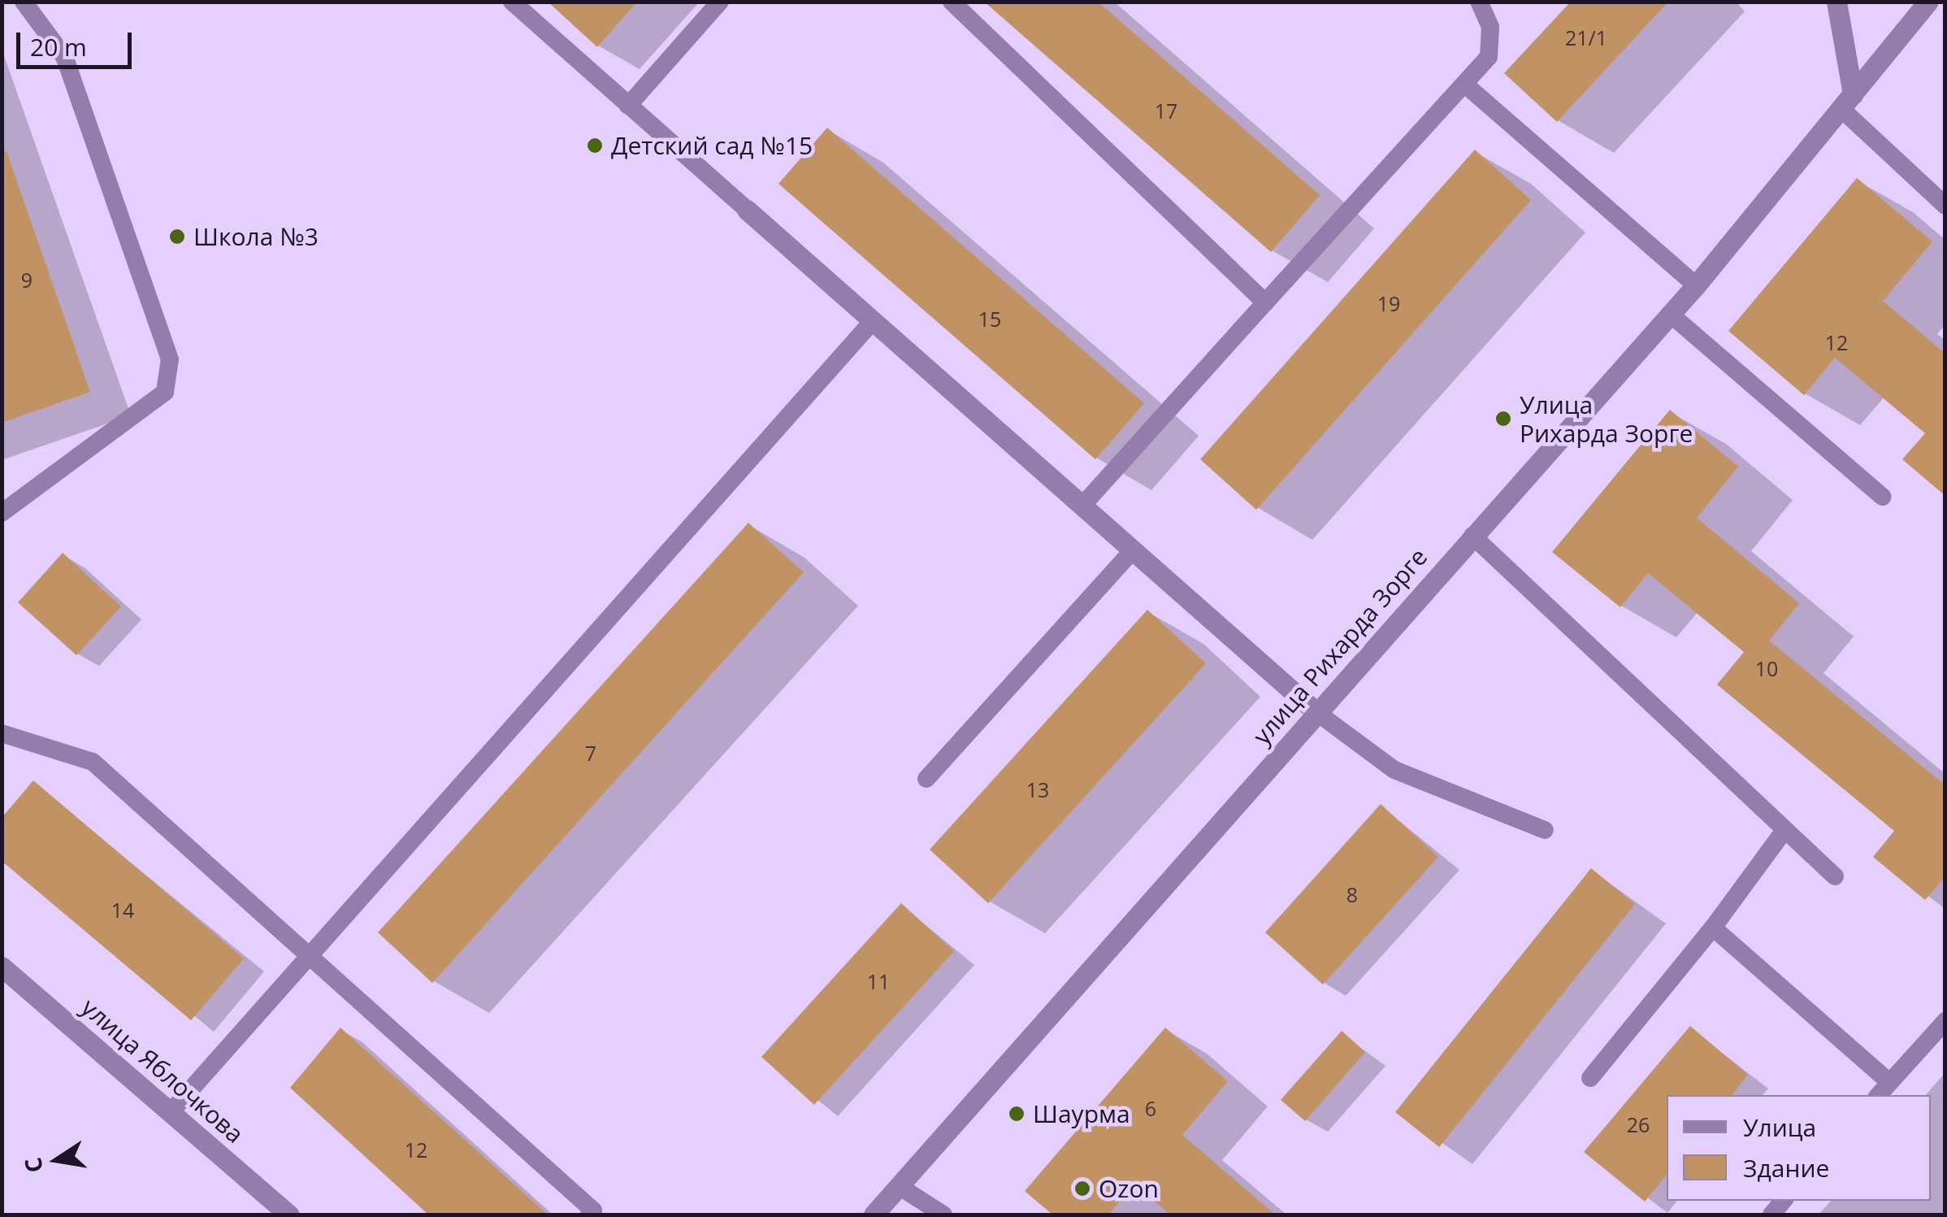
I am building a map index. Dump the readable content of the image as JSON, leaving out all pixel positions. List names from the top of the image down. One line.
{"streets":{"street":["улица Рихарда Зорге","улица Яблочкова"]},"places":["Детский сад №15","Школа №3","Улица Рихарда Зорге","Шаурма","Ozon"],"house_numbers":["21/1","17","9","19","15","12","10","7","13","8","14","11","6","26","12"],"legend":["Улица","Здание"],"scale_bar":"20 m","north":"left"}
